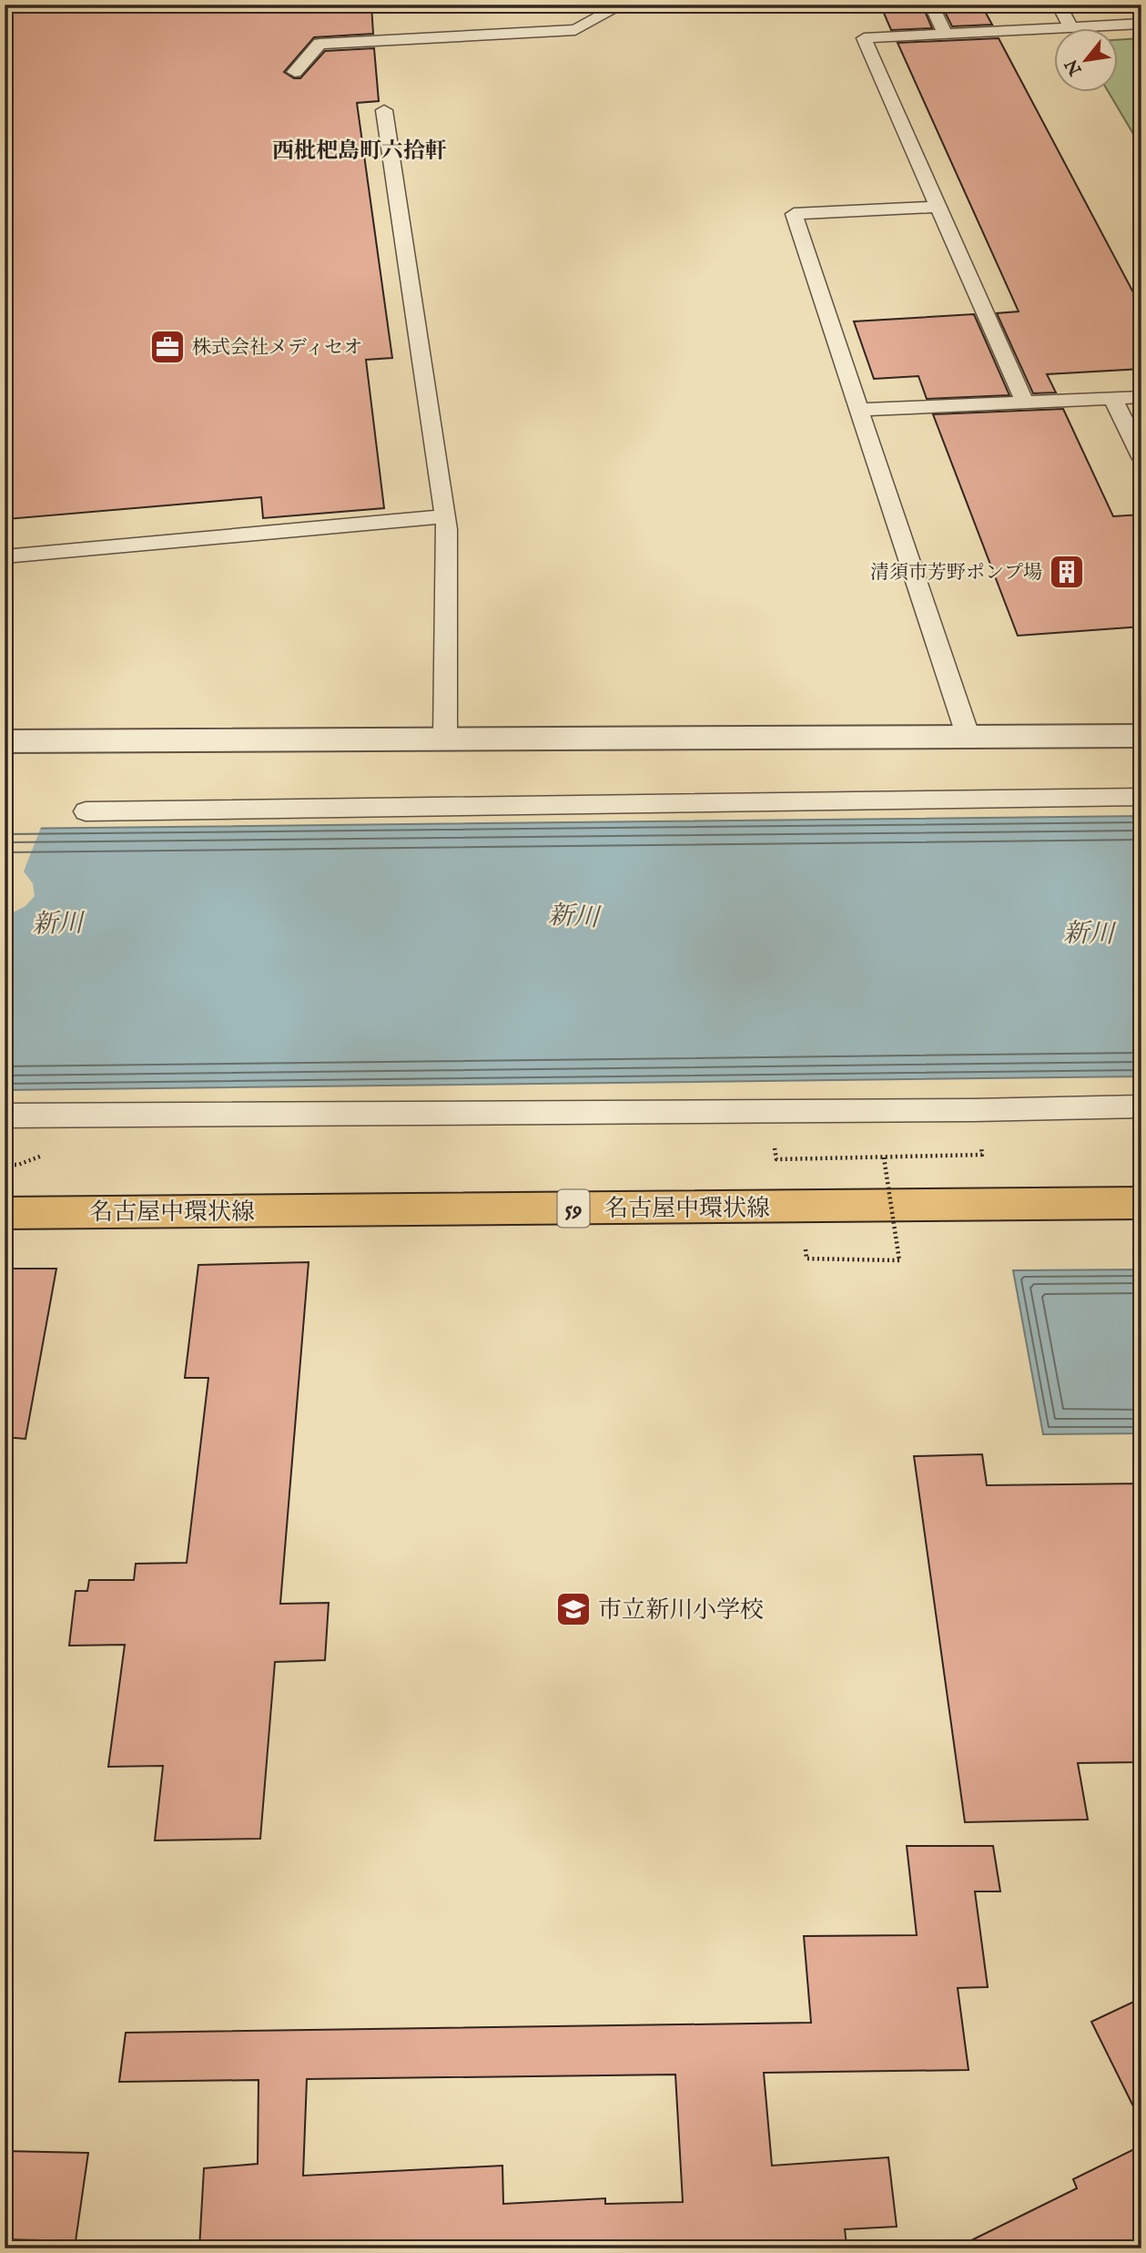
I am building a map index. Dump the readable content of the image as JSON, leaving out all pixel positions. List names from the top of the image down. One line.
{"streets":{"main road":["名古屋中環状線","59"]},"districts":["西枇杷島町六拾軒"],"water":["新川"],"places":{"office":["株式会社メディセオ"],"building":["清須市芳野ポンプ場"],"school or university":["市立新川小学校"]},"north":"bottom left"}
